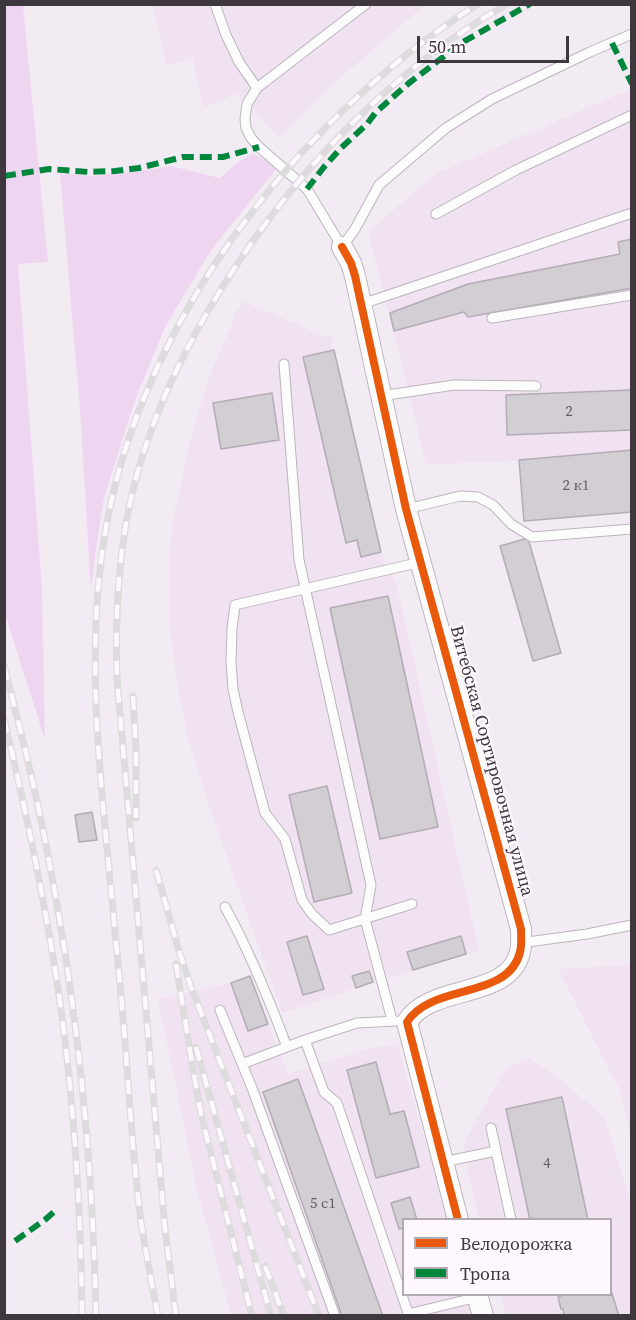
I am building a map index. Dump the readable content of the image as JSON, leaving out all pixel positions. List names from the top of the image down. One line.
{"streets":{"street":["Витебская Сортировочная улица"]},"house_numbers":["2","2 к1","4","5 с1"],"legend":["Велодорожка","Тропа"],"scale_bar":"50 m"}
